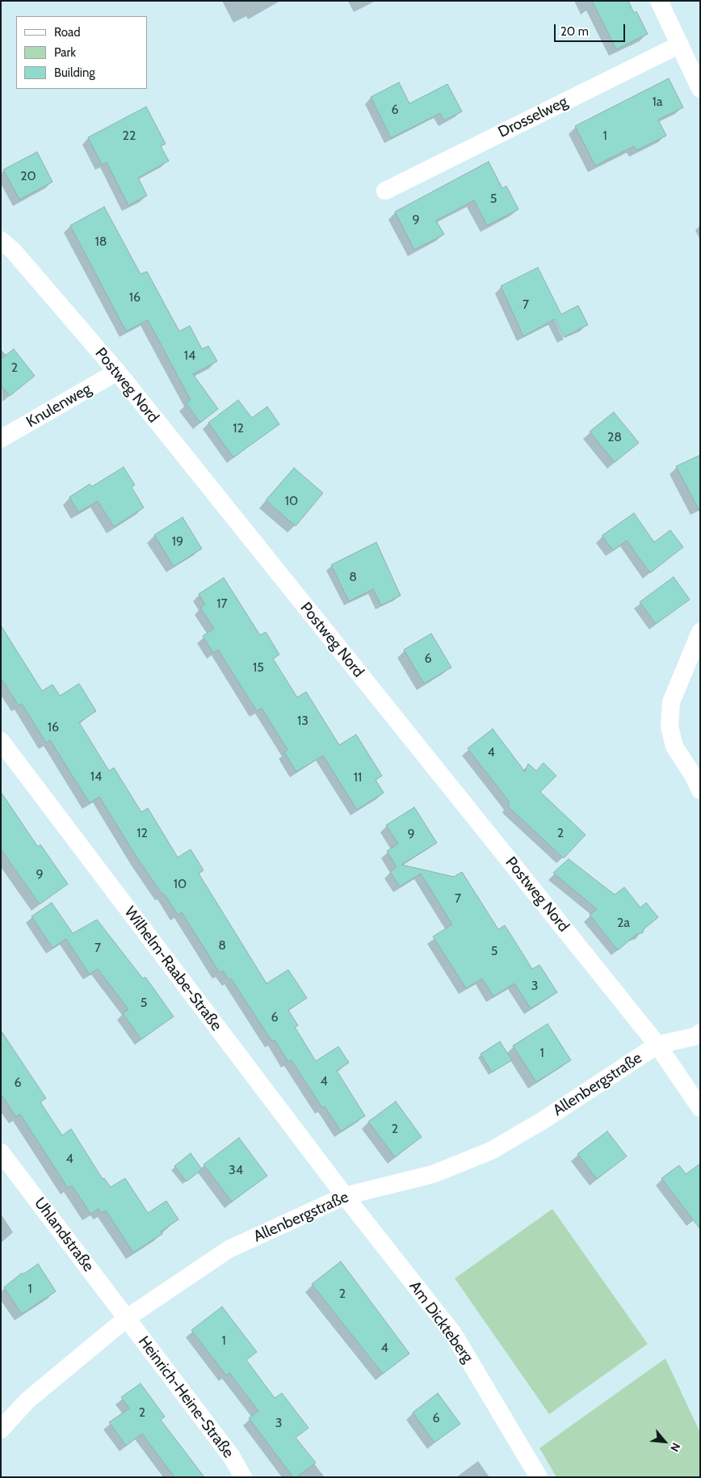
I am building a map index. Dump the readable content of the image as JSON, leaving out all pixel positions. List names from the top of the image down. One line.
{"streets":{"street":["Drosselweg","Postweg Nord","Knulenweg","Wilhelm-Raabe-Straße","Allenbergstraße","Uhlandstraße","Am Dickteberg","Heinrich-Heine-Straße"]},"crossings":[["Postweg Nord","Knulenweg"],["Postweg Nord","Allenbergstraße"],["Wilhelm-Raabe-Straße","Allenbergstraße"],["Wilhelm-Raabe-Straße","Am Dickteberg"],["Allenbergstraße","Uhlandstraße"],["Allenbergstraße","Am Dickteberg"],["Allenbergstraße","Heinrich-Heine-Straße"],["Uhlandstraße","Heinrich-Heine-Straße"]],"house_numbers":["1a","6","22","1","20","5","9","18","16","7","14","2","12","28","10","19","8","17","6","15","13","16","4","14","11","12","2","9","9","10","7","2a","8","7","5","3","5","6","1","4","6","2","4","34","1","2","1","4","2","6","3"],"legend":["Road","Park","Building"],"scale_bar":"20 m","north":"bottom right"}
